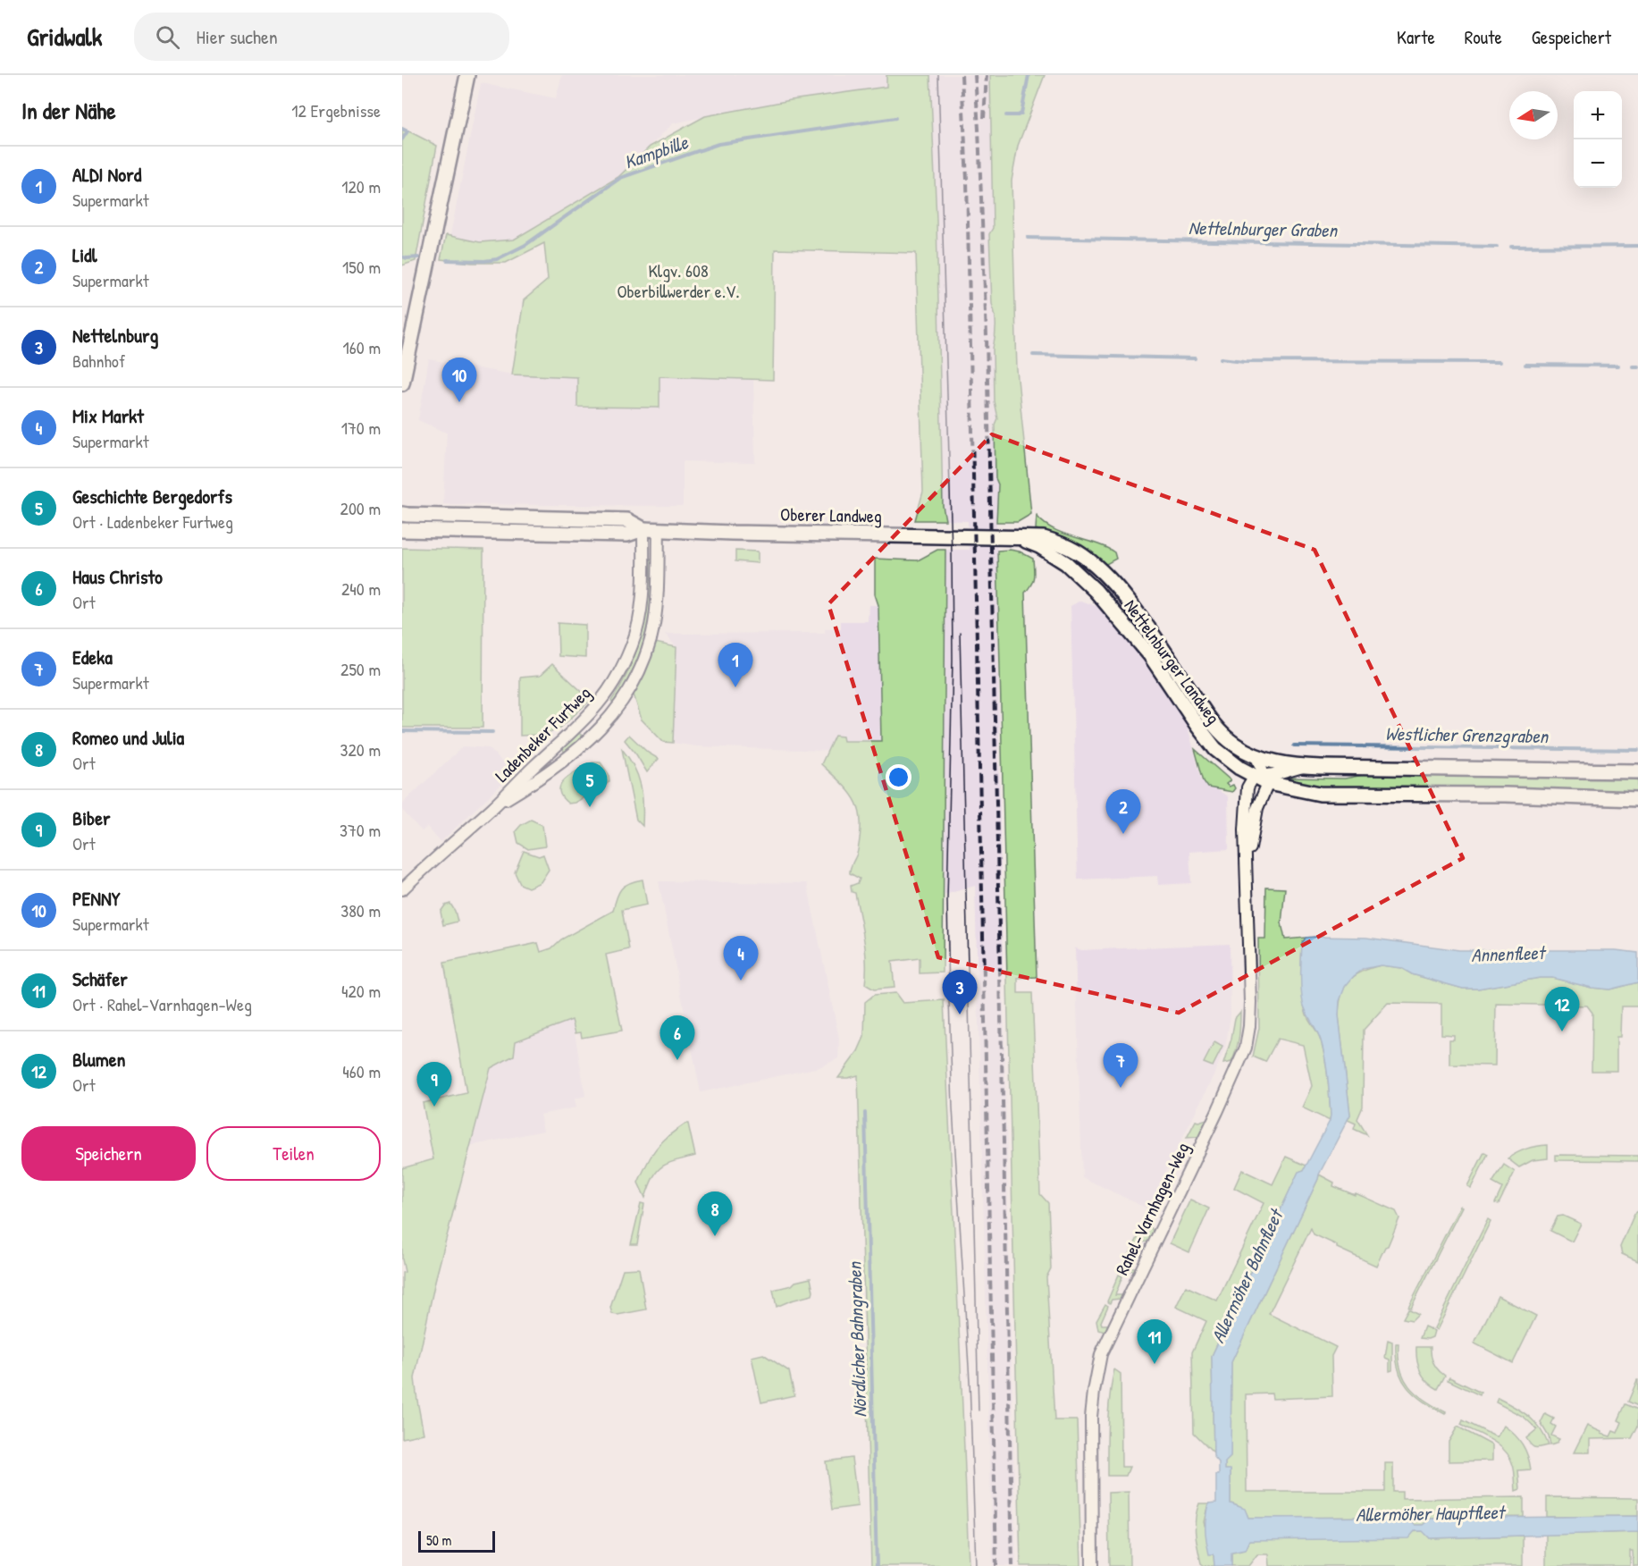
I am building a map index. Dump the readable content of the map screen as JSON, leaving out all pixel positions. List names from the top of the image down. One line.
{"streets":{"main road":["Oberer Landweg","Nettelnburger Landweg"],"street":["Ladenbeker Furtweg","Rahel-Varnhagen-Weg"]},"crossings":[["Oberer Landweg","Nettelnburger Landweg"],["Oberer Landweg","Ladenbeker Furtweg"],["Nettelnburger Landweg","Rahel-Varnhagen-Weg"]],"water":["Kampbille","Nettelnburger Graben","Westlicher Grenzgraben","Annenfleet","Allermöher Bahnfleet","Nördlicher Bahngraben","Allermöher Hauptfleet"],"parks":["Klgv. 608 Oberbillwerder e.V."],"scale_bar":"50 m","north":"left","page":{"header":"Gridwalk","search":"Hier suchen","nav":["Karte","Route","Gespeichert"],"heading":["In der Nähe","12 Ergebnisse"],"map_buttons":["+","−"],"list":[{"mark":"1","name":"ALDI Nord","note":"Supermarkt","value":"120 m"},{"mark":"2","name":"Lidl","note":"Supermarkt","value":"150 m"},{"mark":"3","name":"Nettelnburg","note":"Bahnhof","value":"160 m"},{"mark":"4","name":"Mix Markt","note":"Supermarkt","value":"170 m"},{"mark":"5","name":"Geschichte Bergedorfs","note":"Ort · Ladenbeker Furtweg","value":"200 m"},{"mark":"6","name":"Haus Christo","note":"Ort","value":"240 m"},{"mark":"7","name":"Edeka","note":"Supermarkt","value":"250 m"},{"mark":"8","name":"Romeo und Julia","note":"Ort","value":"320 m"},{"mark":"9","name":"Biber","note":"Ort","value":"370 m"},{"mark":"10","name":"PENNY","note":"Supermarkt","value":"380 m"},{"mark":"11","name":"Schäfer","note":"Ort · Rahel-Varnhagen-Weg","value":"420 m"},{"mark":"12","name":"Blumen","note":"Ort","value":"460 m"}],"pins":["10","1","5","2","4","3","12","6","7","9","8","11"],"buttons":["Speichern","Teilen"],"scale":"50 m"}}
